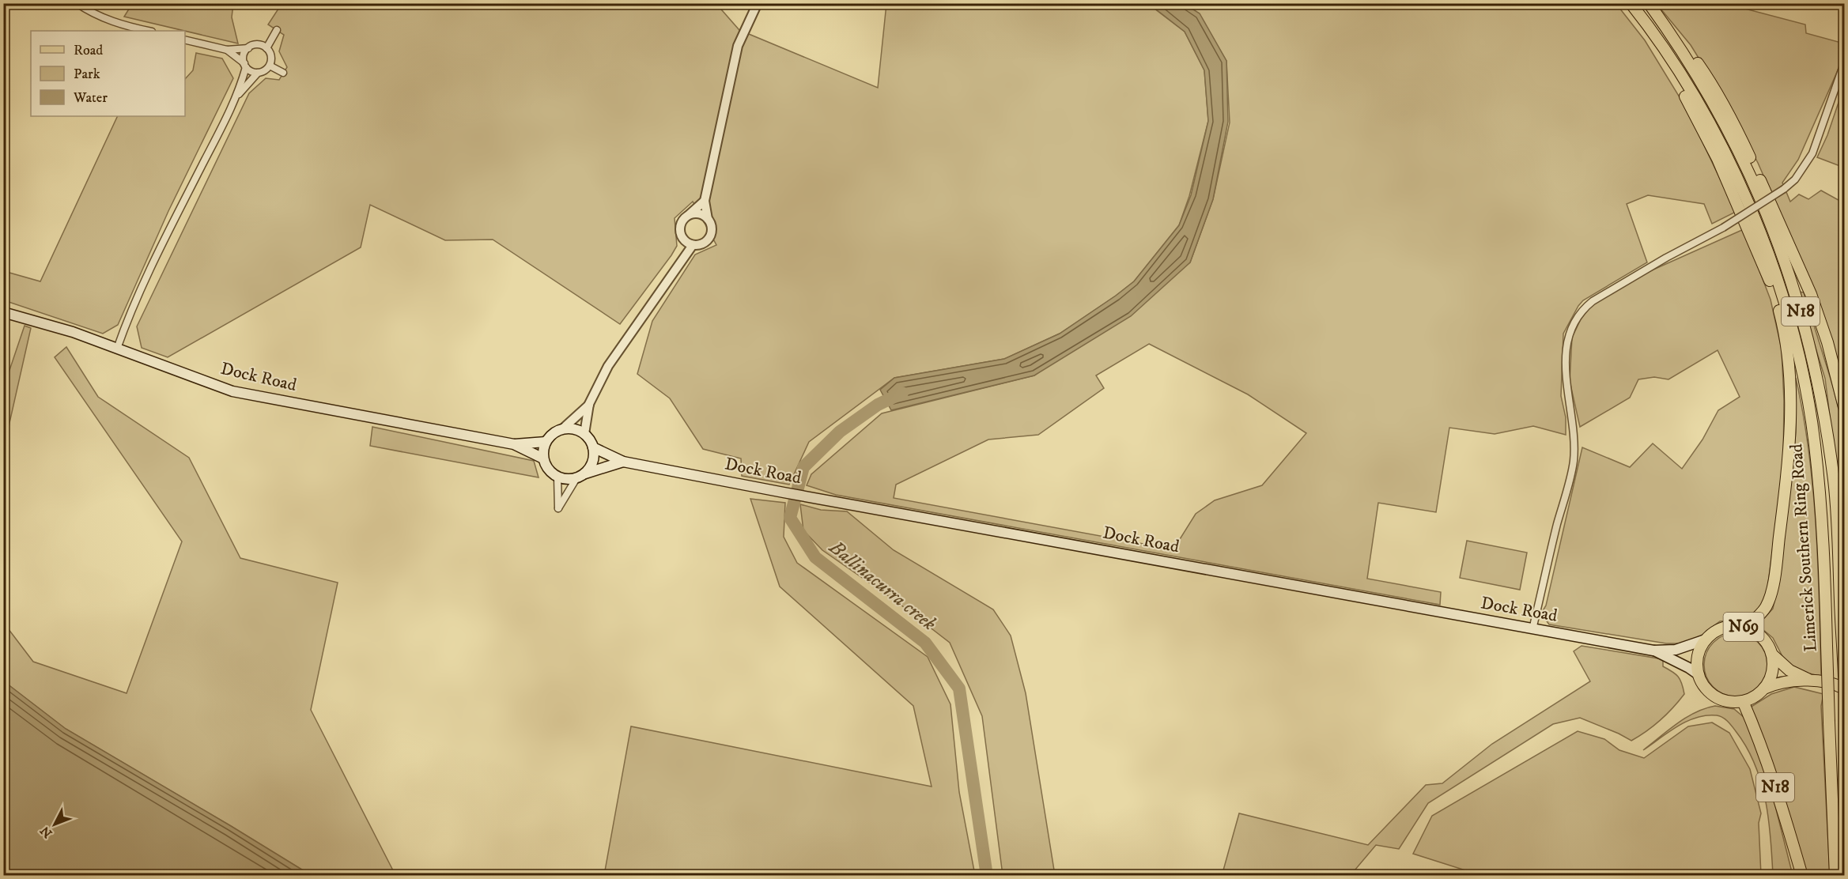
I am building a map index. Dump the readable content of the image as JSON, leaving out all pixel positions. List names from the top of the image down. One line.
{"streets":{"main road":["N18","Dock Road","Limerick Southern Ring Road","N69"]},"crossings":[["N18","Dock Road"],["N18","Limerick Southern Ring Road"],["N18","N69"],["Dock Road","N69"],["Limerick Southern Ring Road","N69"]],"water":["Ballinacurra creek"],"legend":["Road","Park","Water"],"north":"bottom left"}
